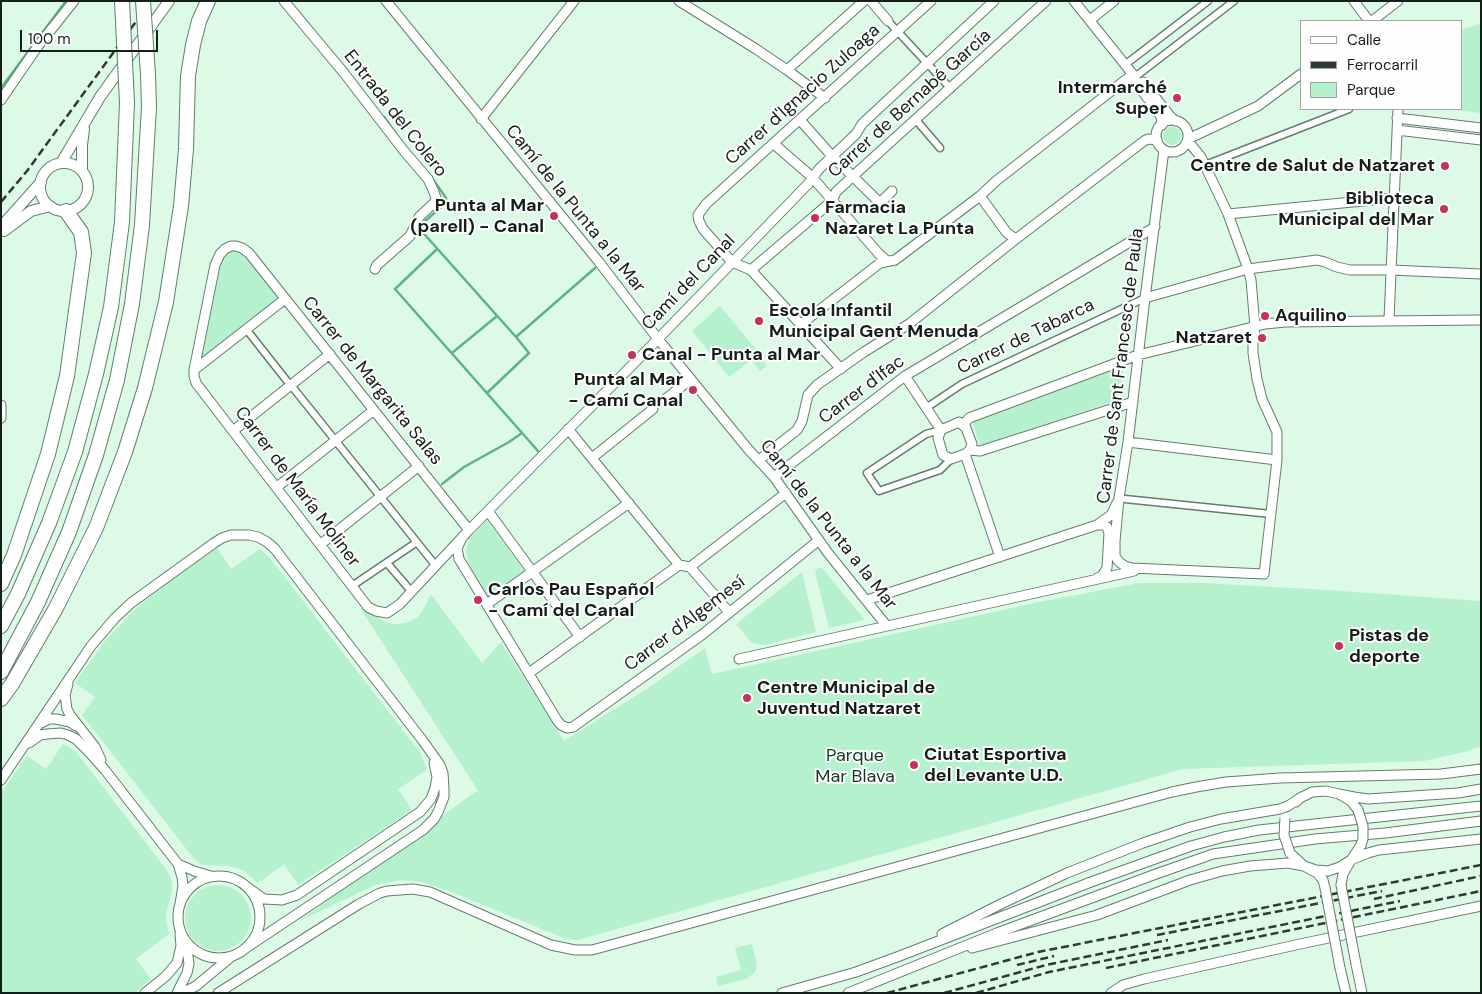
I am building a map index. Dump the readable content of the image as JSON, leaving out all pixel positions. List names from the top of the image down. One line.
{"streets":{"street":["Carrer d'Ignacio Zuloaga","Carrer de Bernabé García","Entrada del Colero","Camí de la Punta a la Mar","Camí del Canal","Carrer de Tabarca","Carrer de Sant Francesc de Paula","Carrer de Margarita Salas","Carrer d'Ifac","Carrer de María Moliner","Carrer d'Algemesí"]},"crossings":[["Carrer d'Ignacio Zuloaga","Camí del Canal"],["Camí de la Punta a la Mar","Camí del Canal"],["Camí de la Punta a la Mar","Carrer d'Ifac"],["Camí de la Punta a la Mar","Carrer d'Algemesí"],["Camí del Canal","Carrer de Margarita Salas"],["Camí del Canal","Carrer de María Moliner"],["Carrer de Tabarca","Carrer de Sant Francesc de Paula"],["Carrer de Sant Francesc de Paula","Carrer d'Ifac"],["Carrer de Margarita Salas","Carrer de María Moliner"]],"parks":["Parque Mar Blava"],"places":["Intermarché Super","Centre de Salut de Natzaret","Biblioteca Municipal del Mar","Punta al Mar (parell) - Canal","Farmacia Nazaret La Punta","Aquilino","Escola Infantil Municipal Gent Menuda","Natzaret","Canal - Punta al Mar","Punta al Mar - Camí Canal","Carlos Pau Español - Camí del Canal","Pistas de deporte","Centre Municipal de Juventud Natzaret","Ciutat Esportiva del Levante U.D."],"legend":["Calle","Ferrocarril","Parque"],"scale_bar":"100 m"}
